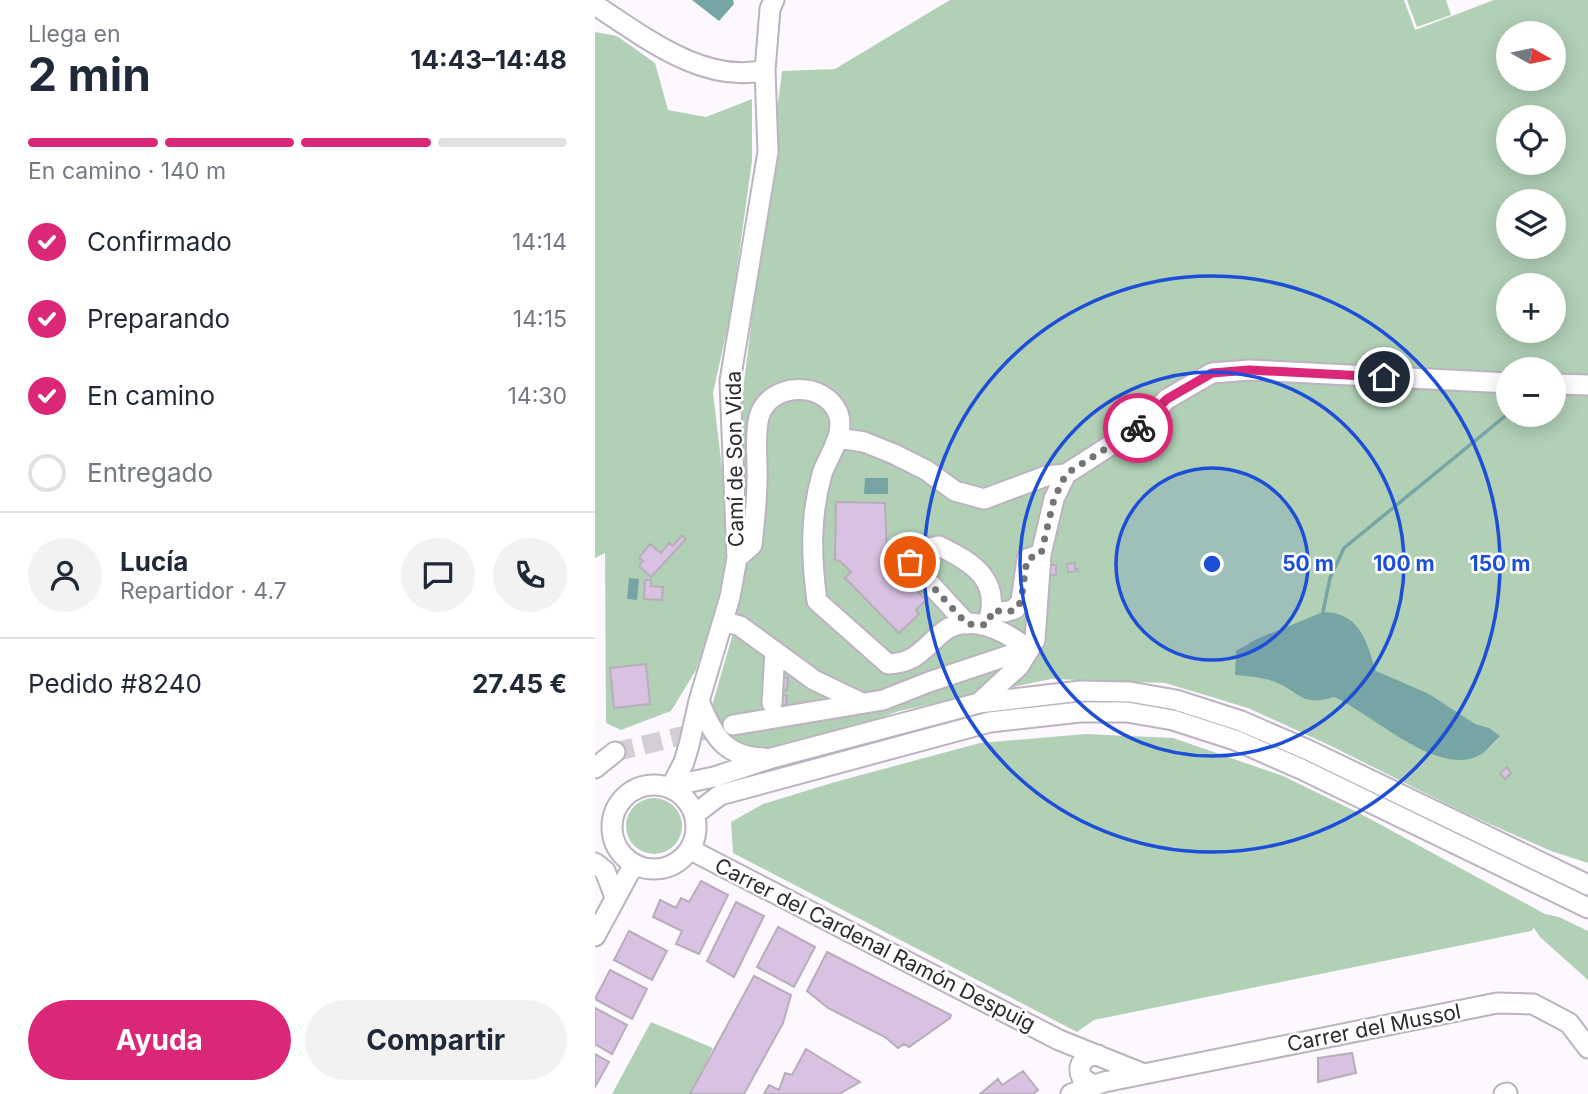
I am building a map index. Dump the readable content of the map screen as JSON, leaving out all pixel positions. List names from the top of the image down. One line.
{"streets":{"street":["Camí de Son Vida","Carrer del Cardenal Ramón Despuig","Carrer del Mussol"]},"crossings":[["Camí de Son Vida","Carrer del Cardenal Ramón Despuig"],["Carrer del Cardenal Ramón Despuig","Carrer del Mussol"]],"north":"right","page":{"heading":["2 min","Llega en","14:43–14:48"],"panel":["Lucía","Repartidor · 4.7","Pedido #8240","27.45 €"],"map_buttons":["+","−"],"bar":"En camino · 140 m","list":[["Confirmado","14:14"],["Preparando","14:15"],["En camino","14:30"],"Entregado"],"buttons":["Ayuda","Compartir"]},"rings":["50 m","100 m","150 m"]}
